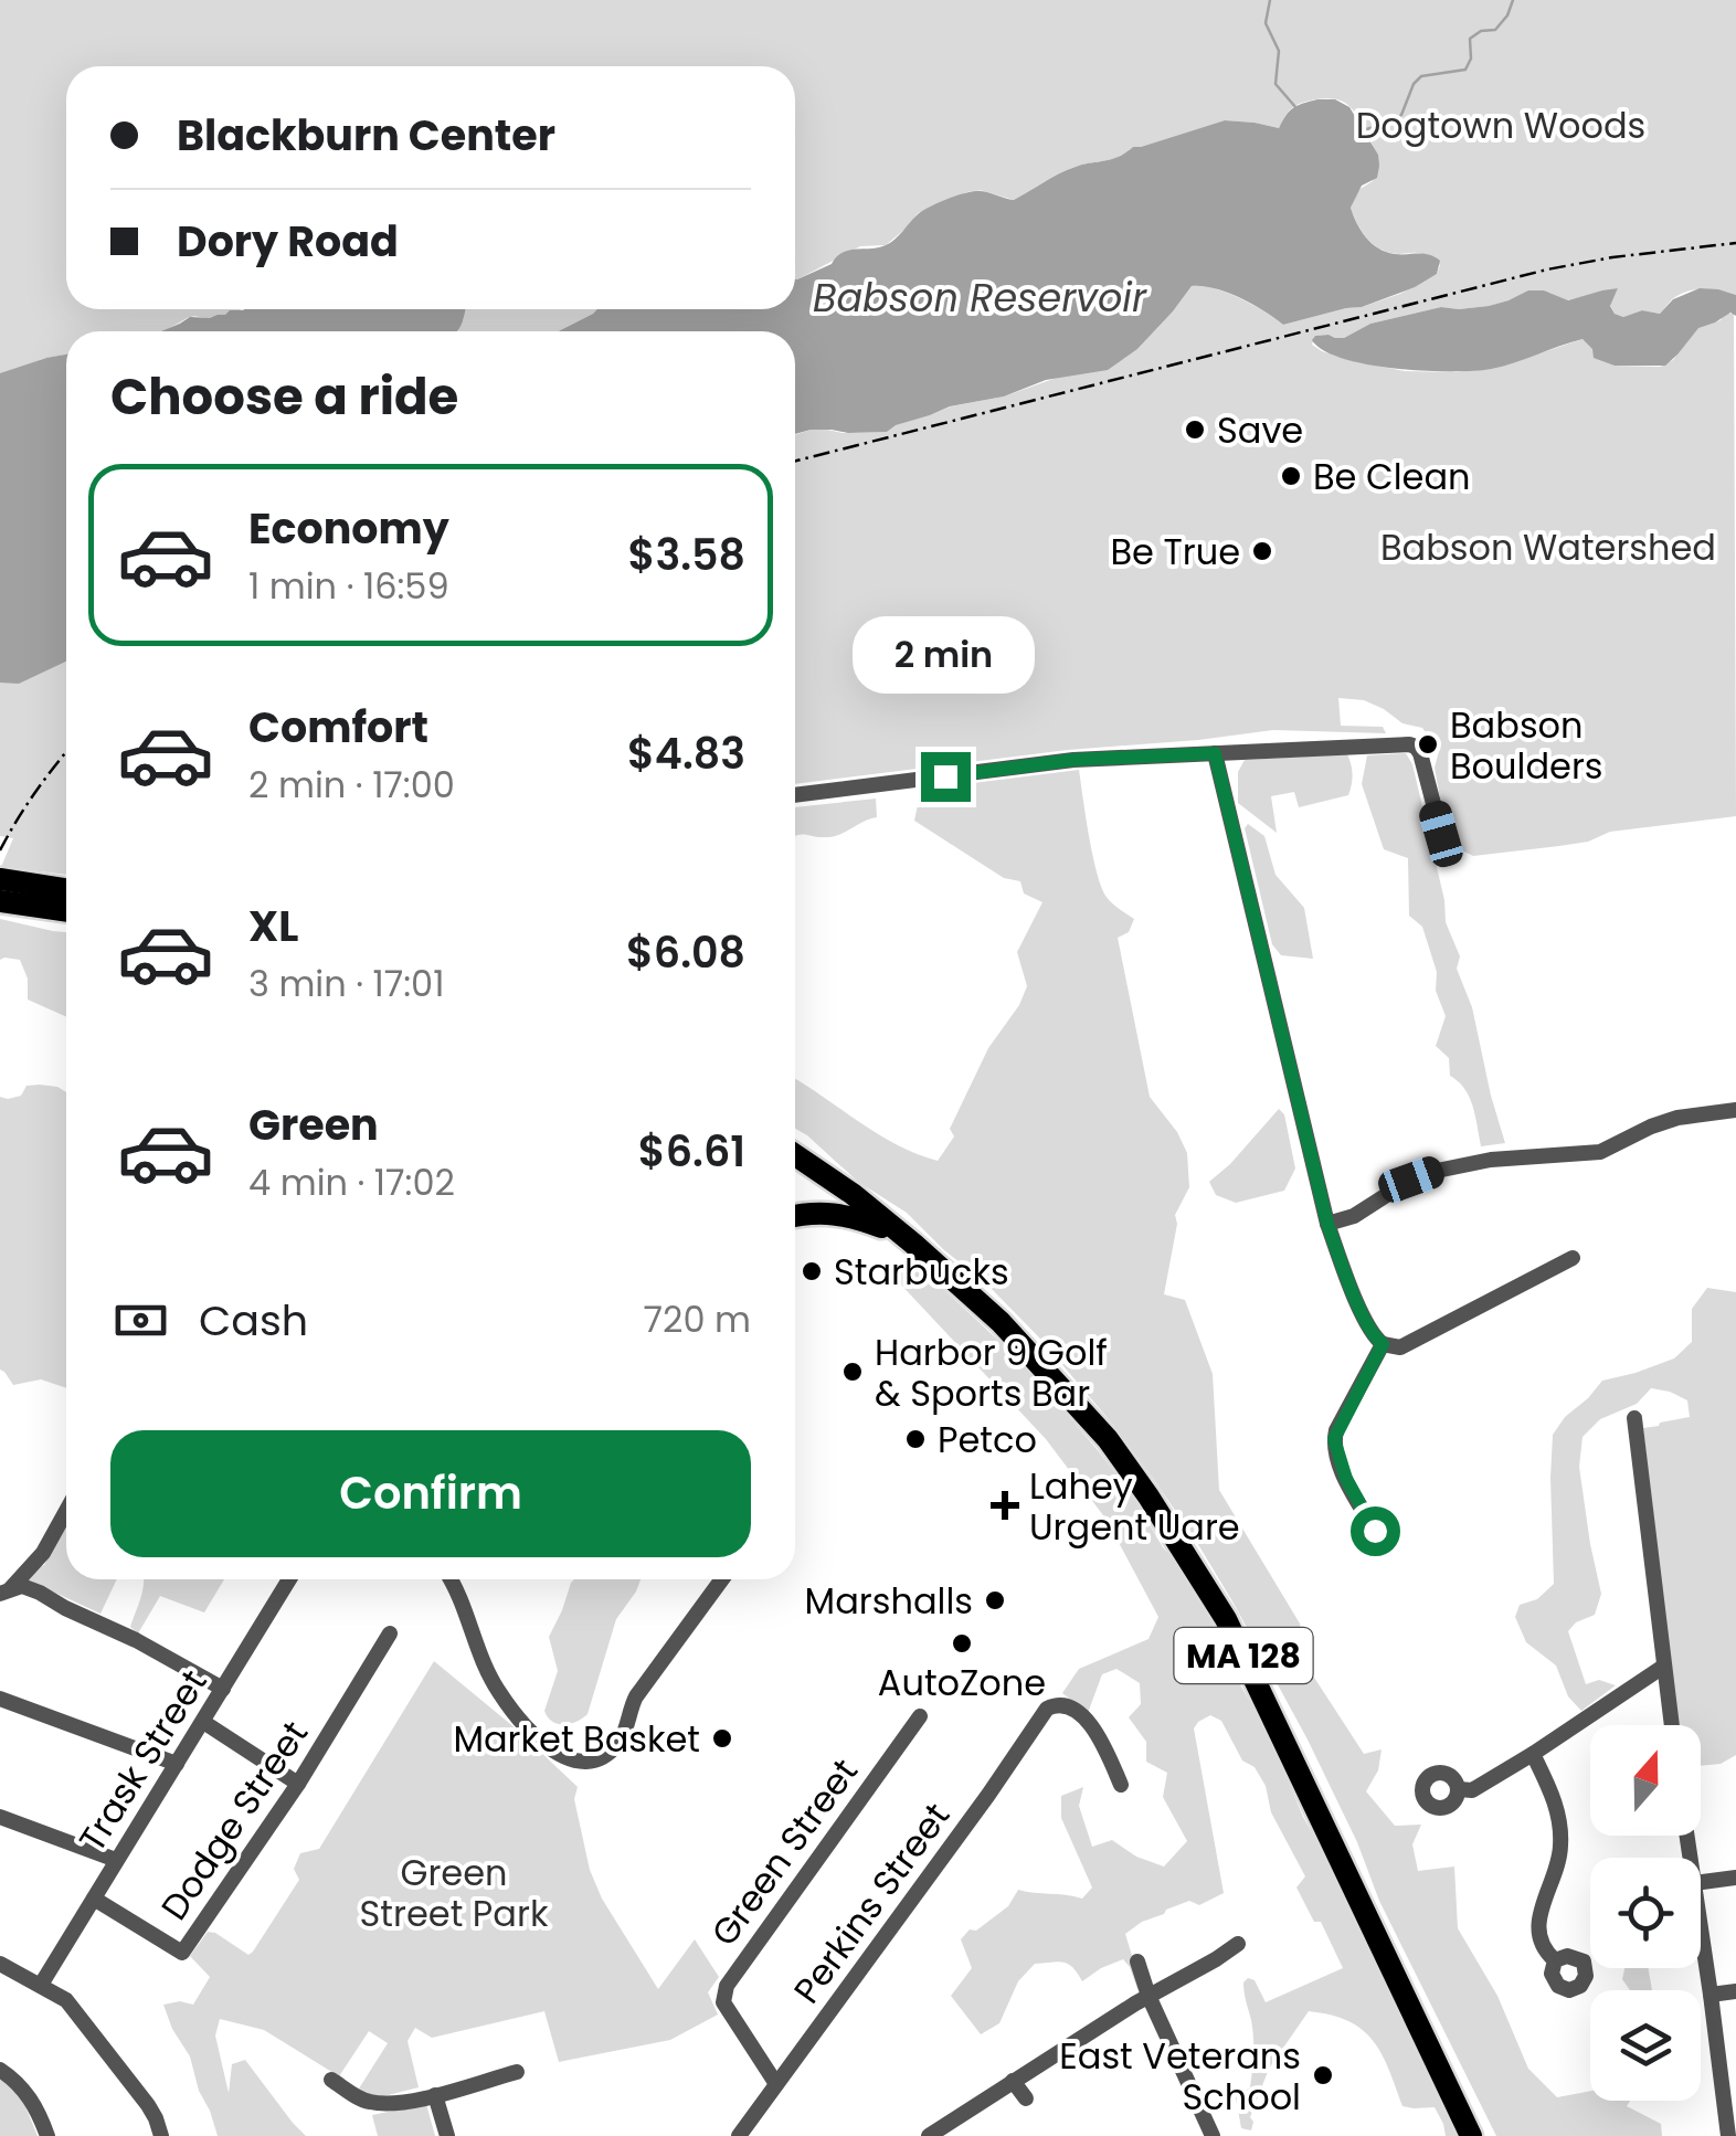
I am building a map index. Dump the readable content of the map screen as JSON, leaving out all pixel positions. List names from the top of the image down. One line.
{"streets":{"highway":["MA 128"],"street":["Trask Street","Dodge Street","Green Street","Perkins Street"]},"crossings":[["Trask Street","Dodge Street"],["Green Street","Perkins Street"]],"water":["Babson Reservoir"],"parks":["Dogtown Woods","Babson Watershed","Green Street Park"],"places":{"other":["Save","Be Clean","Be True","Babson Boulders","Starbucks","Harbor 9 Golf & Sports Bar","Petco","Marshalls","AutoZone","Market Basket","East Veterans School"],"health":["Lahey Urgent Uare"]},"north":"top","page":{"banner":["Blackburn Center","Dory Road"],"heading":"Choose a ride","list":[{"name":"Economy","note":"1 min · 16:59","value":"$3.58"},{"name":"Comfort","note":"2 min · 17:00","value":"$4.83"},{"name":"XL","note":"3 min · 17:01","value":"$6.08"},{"name":"Green","note":"4 min · 17:02","value":"$6.61"}],"bubble":"2 min","pay":["Cash","720 m"],"buttons":"Confirm"}}
